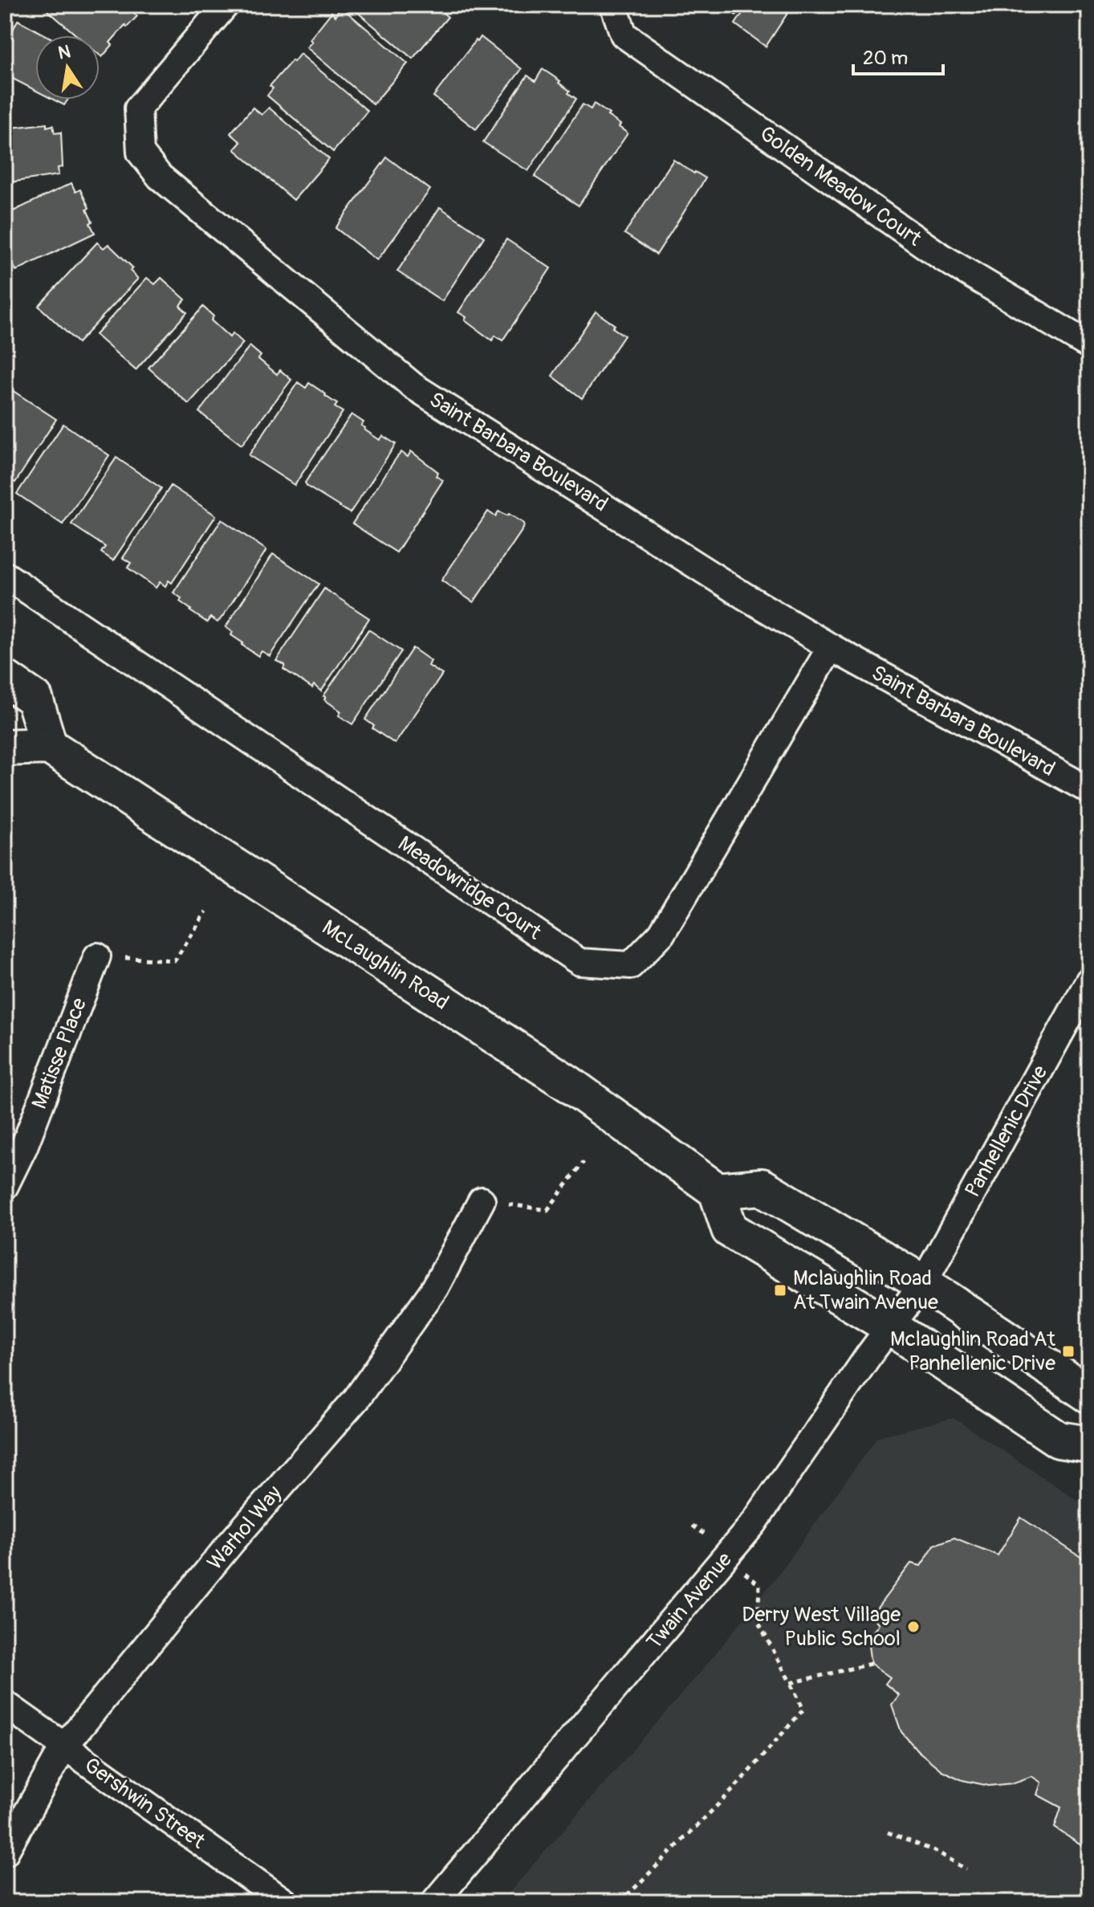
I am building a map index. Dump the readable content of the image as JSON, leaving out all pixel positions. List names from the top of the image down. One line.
{"streets":{"street":["Golden Meadow Court","Saint Barbara Boulevard","Meadowridge Court","McLaughlin Road","Matisse Place","Panhellenic Drive","Warhol Way","Twain Avenue","Gershwin Street"]},"crossings":[["Saint Barbara Boulevard","Meadowridge Court"],["Panhellenic Drive","Twain Avenue"],["Warhol Way","Gershwin Street"]],"places":{"transit":["Mclaughlin Road At Twain Avenue","Mclaughlin Road At Panhellenic Drive"],"other":["Derry West Village Public School"]},"scale_bar":"20 m","north":"top"}
